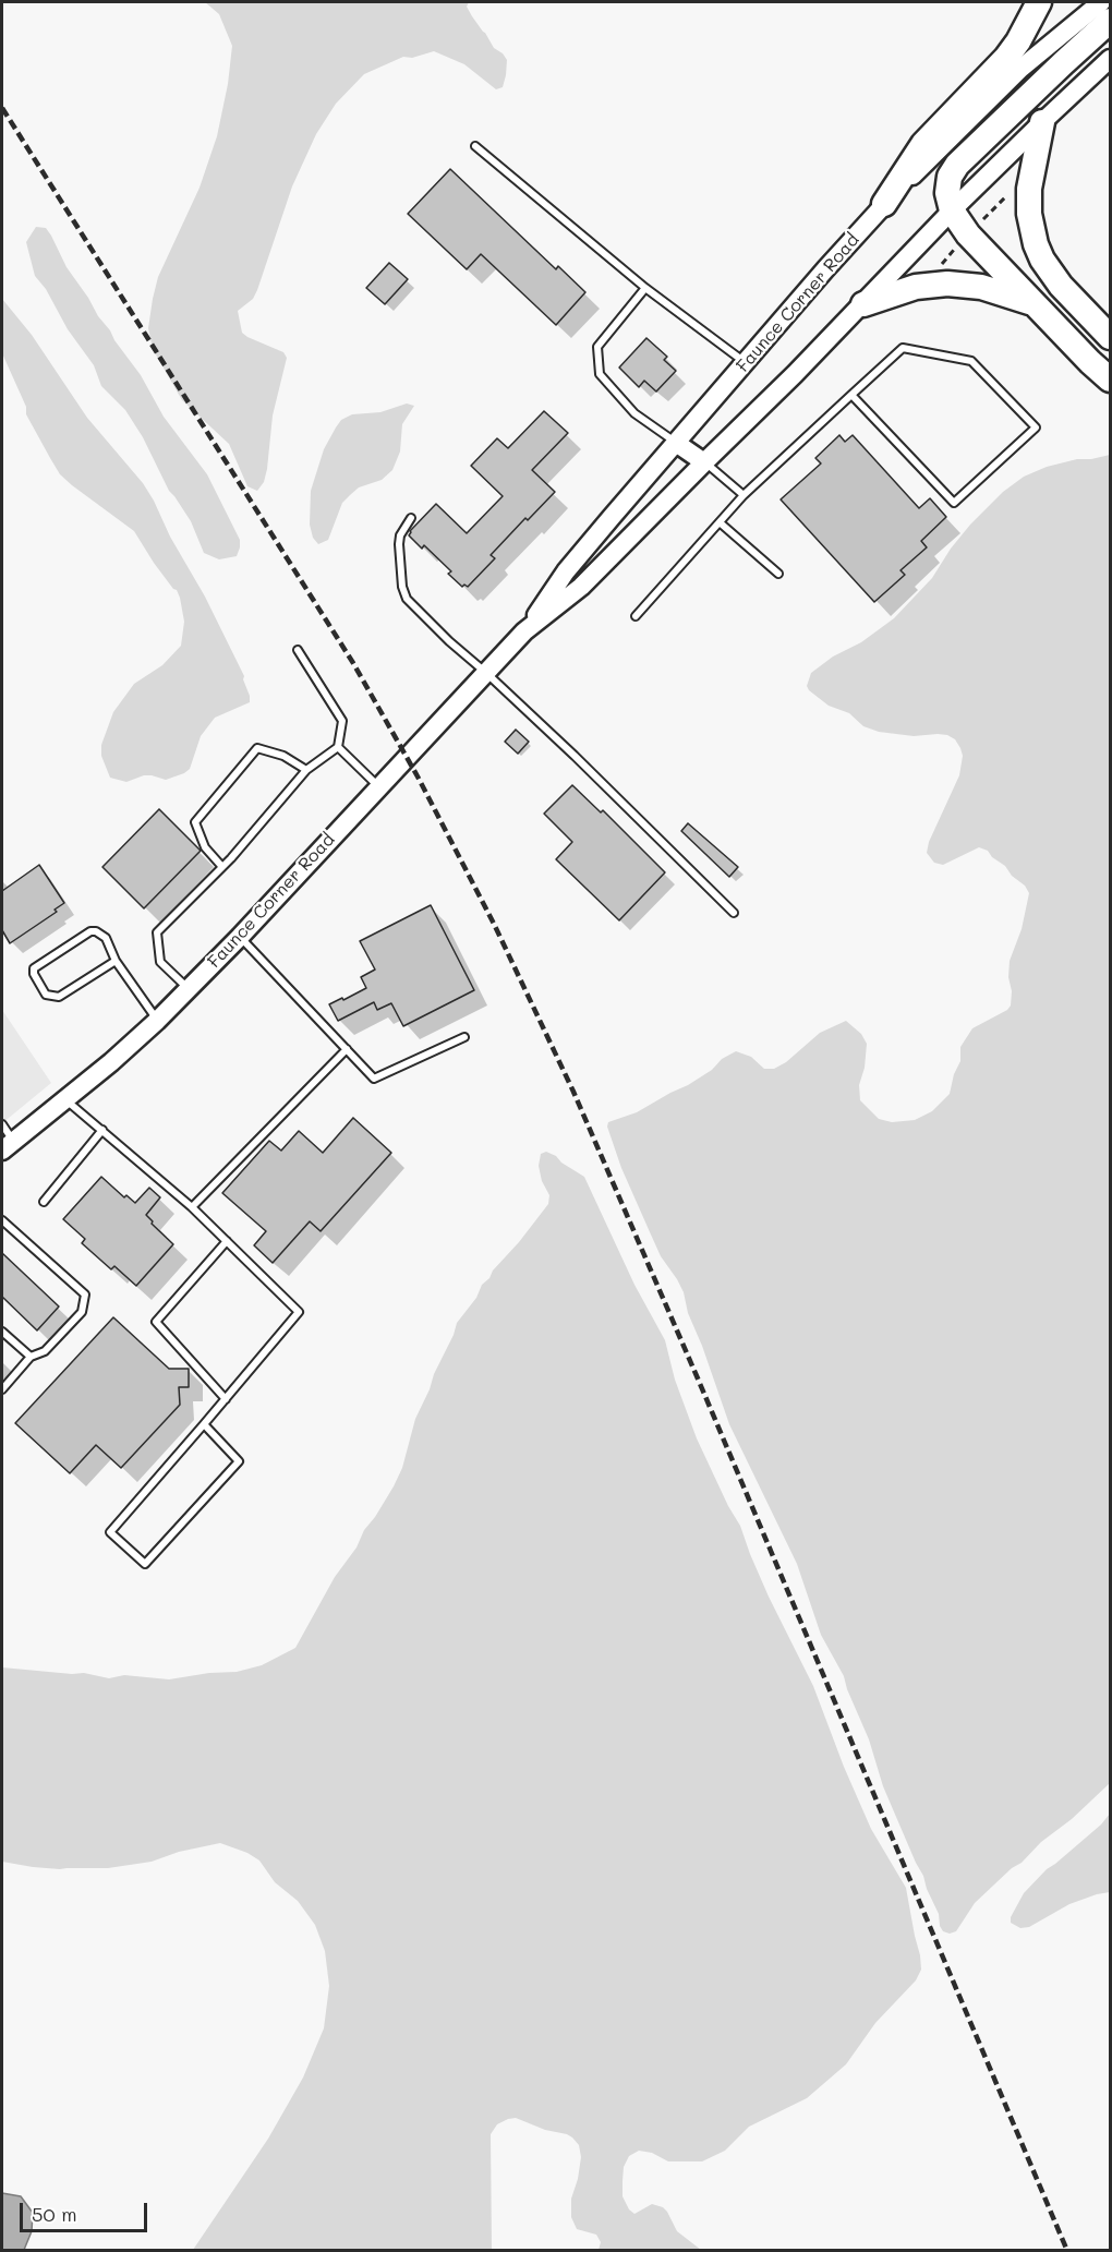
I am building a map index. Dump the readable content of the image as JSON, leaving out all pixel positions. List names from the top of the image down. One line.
{"streets":{"main road":["Faunce Corner Road"]},"scale_bar":"50 m"}
